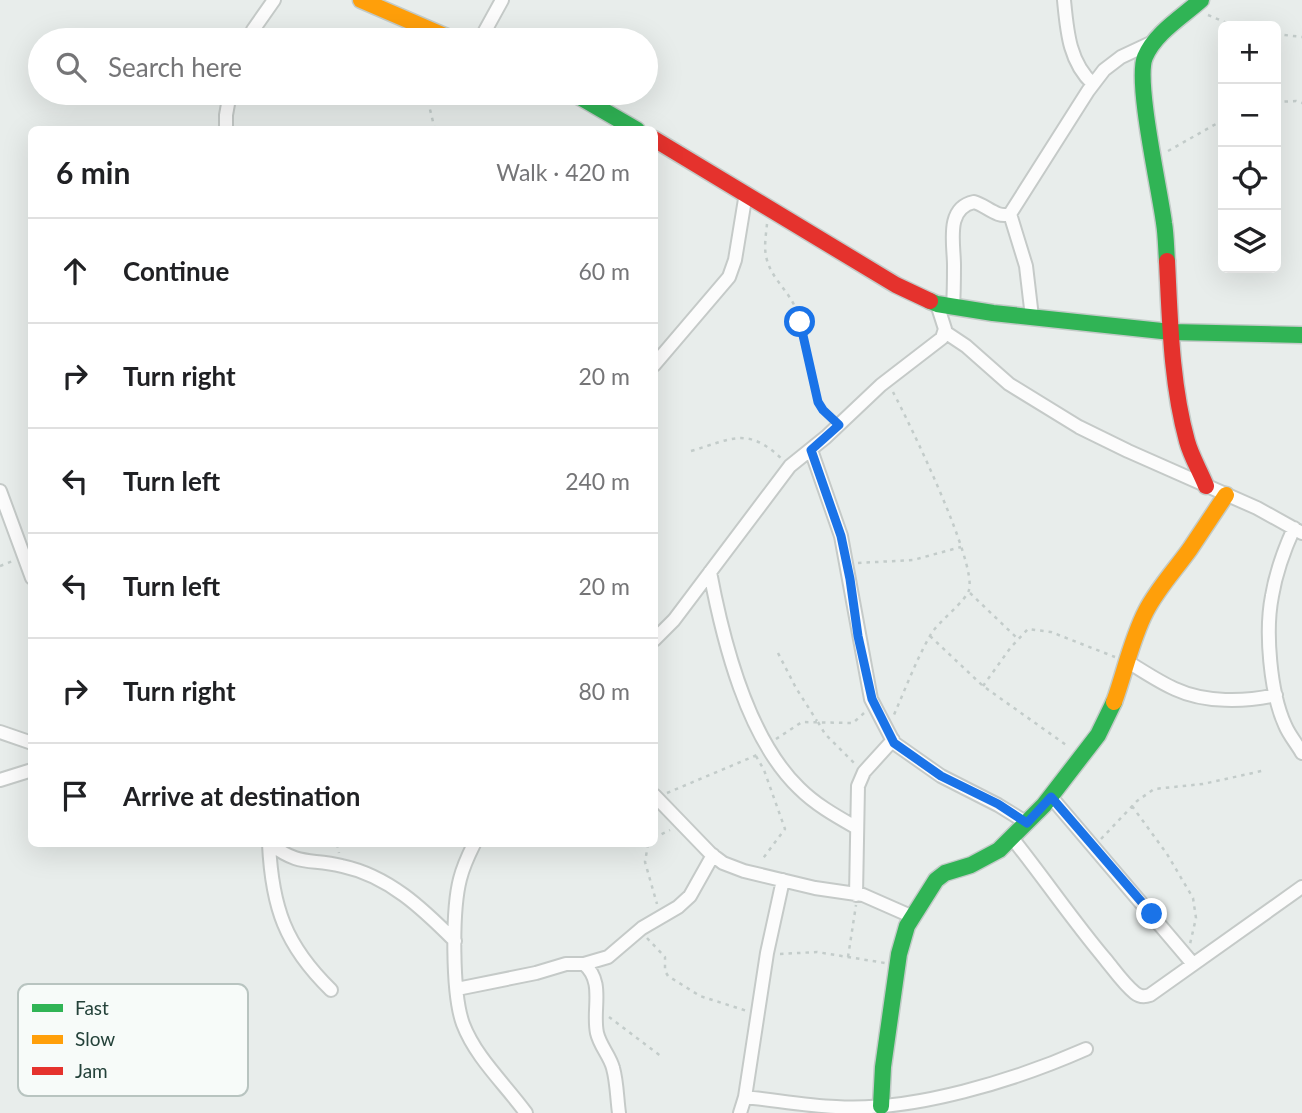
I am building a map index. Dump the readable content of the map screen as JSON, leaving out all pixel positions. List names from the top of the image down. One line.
{"legend":["Fast","Slow","Jam"],"page":{"map_buttons":["+","−"],"search":"Search here","heading":["6 min","Walk · 420 m"],"list":[["Continue","60 m"],["Turn right","20 m"],["Turn left","240 m"],["Turn left","20 m"],["Turn right","80 m"],"Arrive at destination"]}}
